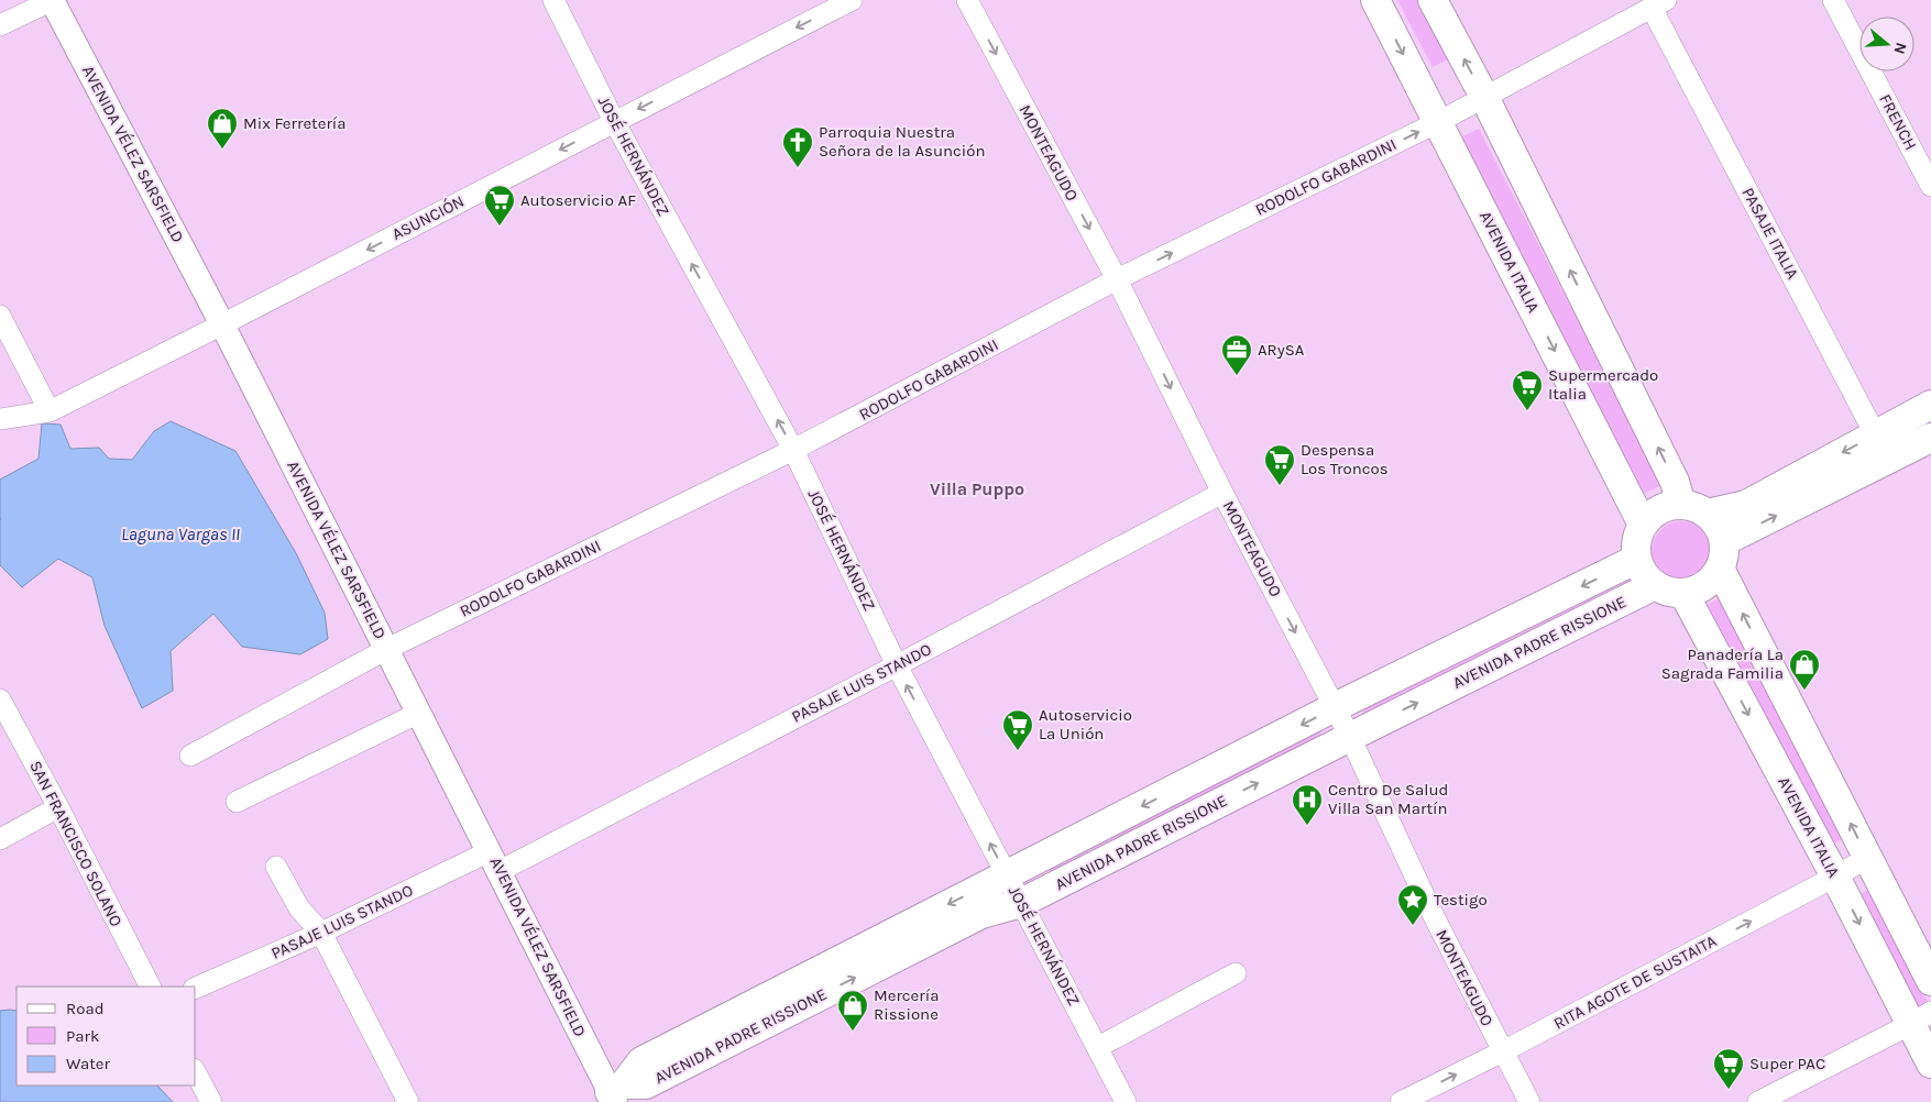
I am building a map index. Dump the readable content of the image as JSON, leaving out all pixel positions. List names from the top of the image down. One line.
{"streets":{"main road":["AVENIDA ITALIA","AVENIDA PADRE RISSIONE"],"street":["FRENCH","MONTEAGUDO","AVENIDA VÉLEZ SARSFIELD","JOSÉ HERNÁNDEZ","RODOLFO GABARDINI","ASUNCIÓN","PASAJE ITALIA","PASAJE LUIS STANDO","SAN FRANCISCO SOLANO","RITA AGOTE DE SUSTAITA"]},"crossings":[["MONTEAGUDO","RODOLFO GABARDINI"],["MONTEAGUDO","AVENIDA PADRE RISSIONE"],["MONTEAGUDO","PASAJE LUIS STANDO"],["MONTEAGUDO","RITA AGOTE DE SUSTAITA"],["AVENIDA VÉLEZ SARSFIELD","RODOLFO GABARDINI"],["AVENIDA VÉLEZ SARSFIELD","ASUNCIÓN"],["AVENIDA VÉLEZ SARSFIELD","AVENIDA PADRE RISSIONE"],["AVENIDA VÉLEZ SARSFIELD","PASAJE LUIS STANDO"],["JOSÉ HERNÁNDEZ","RODOLFO GABARDINI"],["JOSÉ HERNÁNDEZ","ASUNCIÓN"],["JOSÉ HERNÁNDEZ","AVENIDA PADRE RISSIONE"],["JOSÉ HERNÁNDEZ","PASAJE LUIS STANDO"],["RODOLFO GABARDINI","PASAJE ITALIA"],["RODOLFO GABARDINI","AVENIDA ITALIA"],["AVENIDA ITALIA","AVENIDA PADRE RISSIONE"],["AVENIDA ITALIA","RITA AGOTE DE SUSTAITA"]],"one_way":["MONTEAGUDO","JOSÉ HERNÁNDEZ","ASUNCIÓN"],"districts":["Villa Puppo"],"water":["Laguna Vargas II"],"places":{"shop":["Mix Ferretería","Panadería La Sagrada Familia","Mercería Rissione"],"church":["Parroquia Nuestra Señora de la Asunción"],"supermarket":["Autoservicio AF","Supermercado Italia","Despensa Los Troncos","Autoservicio La Unión","Super PAC"],"office":["ARySA"],"hospital":["Centro De Salud Villa San Martín"],"place":["Testigo"]},"legend":["Road","Park","Water"],"north":"right"}
